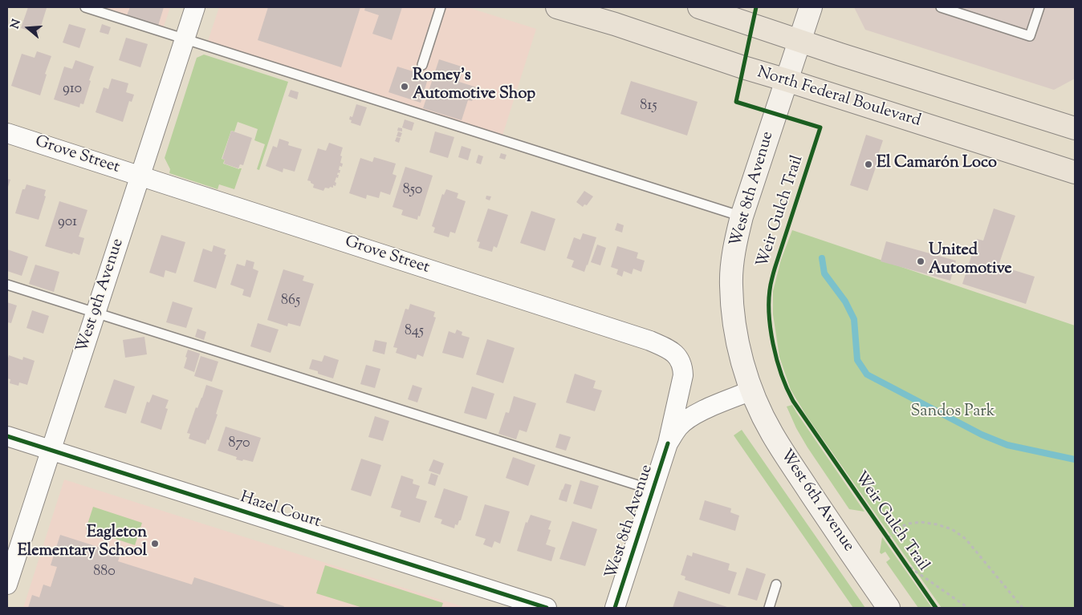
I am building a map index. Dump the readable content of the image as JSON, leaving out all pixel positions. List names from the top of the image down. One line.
{"streets":{"main road":["North Federal Boulevard","West 8th Avenue","West 6th Avenue"],"street":["Grove Street","West 9th Avenue","Hazel Court"],"cycle path":["Weir Gulch Trail"]},"crossings":[["North Federal Boulevard","West 8th Avenue"],["Grove Street","West 8th Avenue"],["Grove Street","West 9th Avenue"],["West 8th Avenue","West 6th Avenue"],["West 9th Avenue","Hazel Court"]],"parks":["Sandos Park"],"places":["Romey's Automotive Shop","El Camarón Loco","United Automotive","Eagleton Elementary School"],"house_numbers":["910","815","850","901","865","845","870","880"],"north":"left"}
